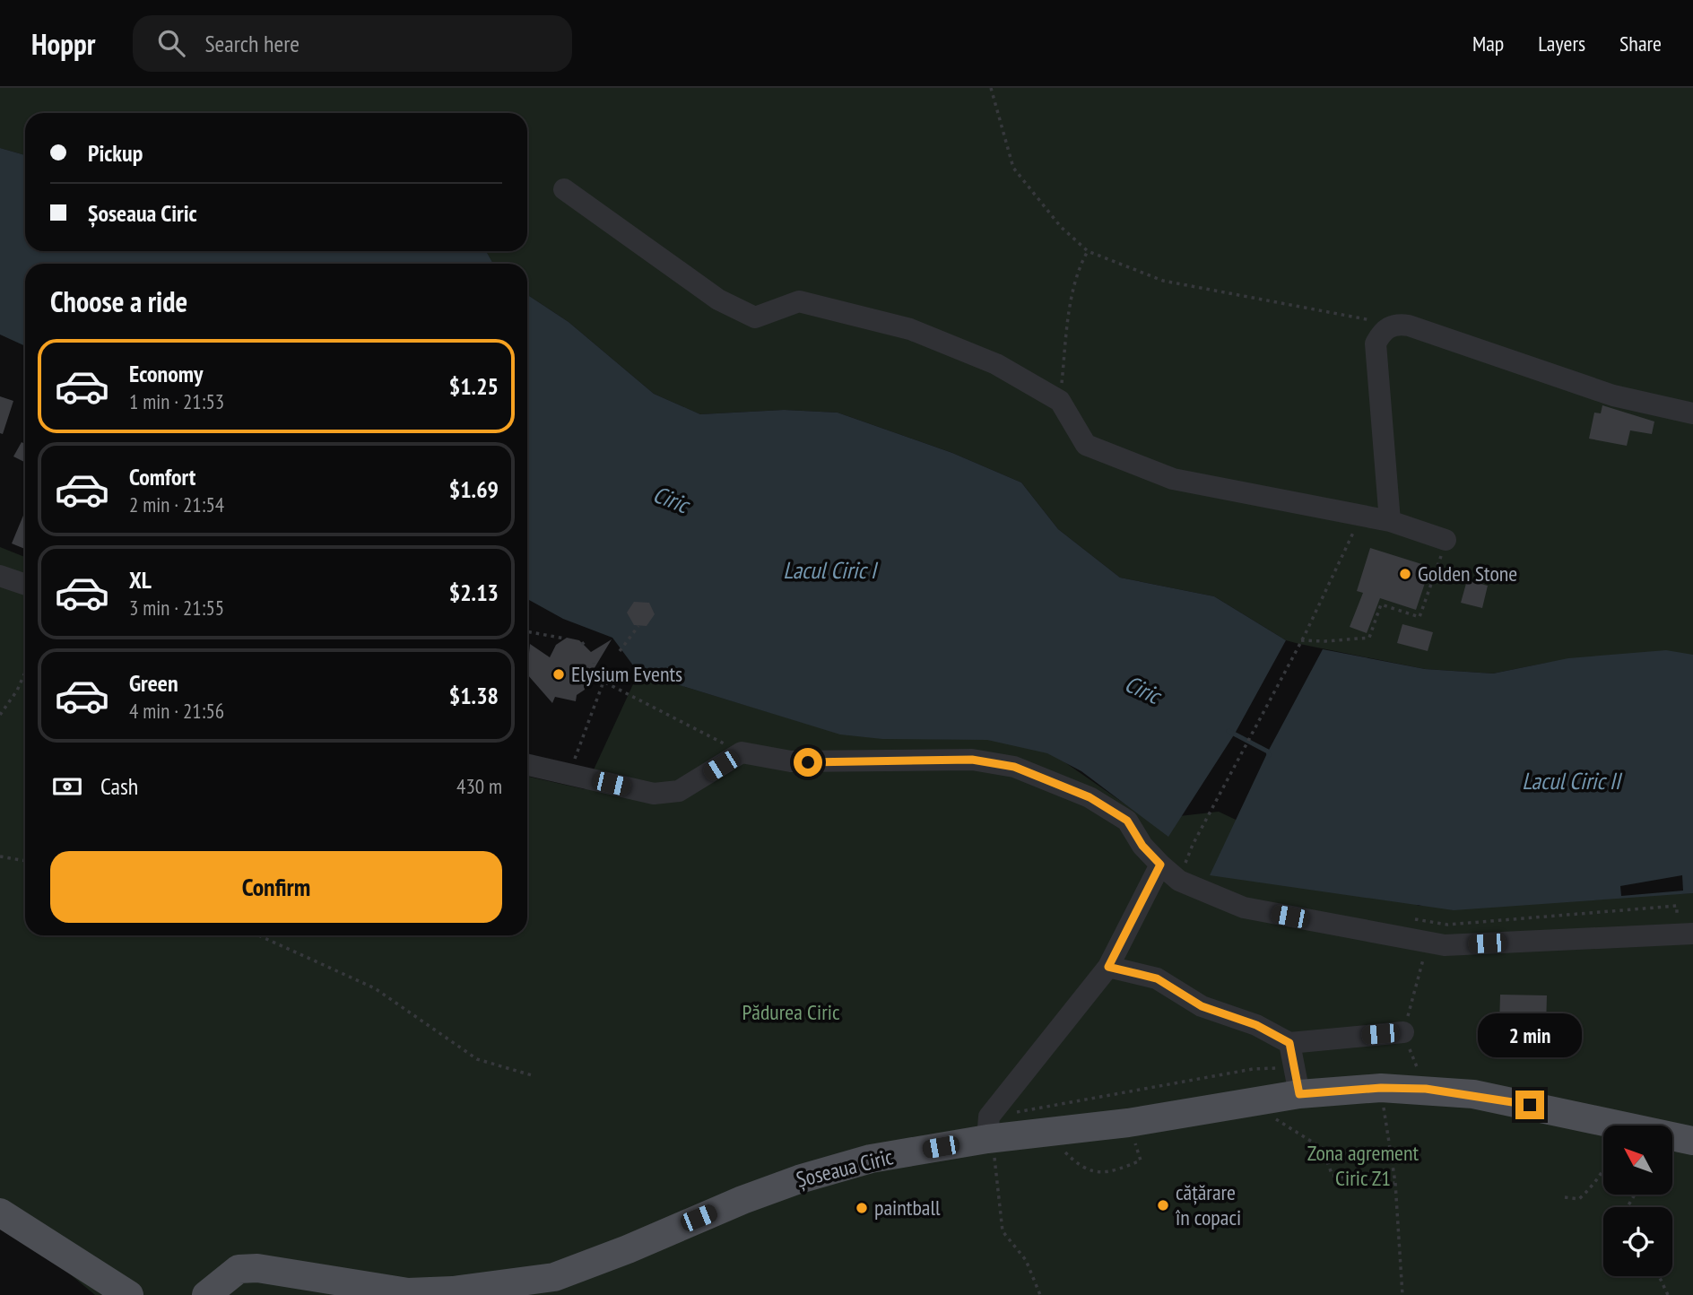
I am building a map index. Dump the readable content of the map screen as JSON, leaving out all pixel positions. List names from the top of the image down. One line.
{"streets":{"main road":["Șoseaua Ciric"]},"water":["Ciric","Lacul Ciric I","Lacul Ciric II"],"parks":["Pădurea Ciric","Zona agrement Ciric Z1"],"places":["Golden Stone","Elysium Events","cățărare în copaci","paintball"],"north":"top left","page":{"header":"Hoppr","search":"Search here","nav":["Map","Layers","Share"],"banner":["Pickup","Șoseaua Ciric"],"heading":"Choose a ride","list":[{"name":"Economy","note":"1 min · 21:53","value":"$1.25"},{"name":"Comfort","note":"2 min · 21:54","value":"$1.69"},{"name":"XL","note":"3 min · 21:55","value":"$2.13"},{"name":"Green","note":"4 min · 21:56","value":"$1.38"}],"pay":["Cash","430 m"],"buttons":"Confirm","bubble":"2 min"}}
